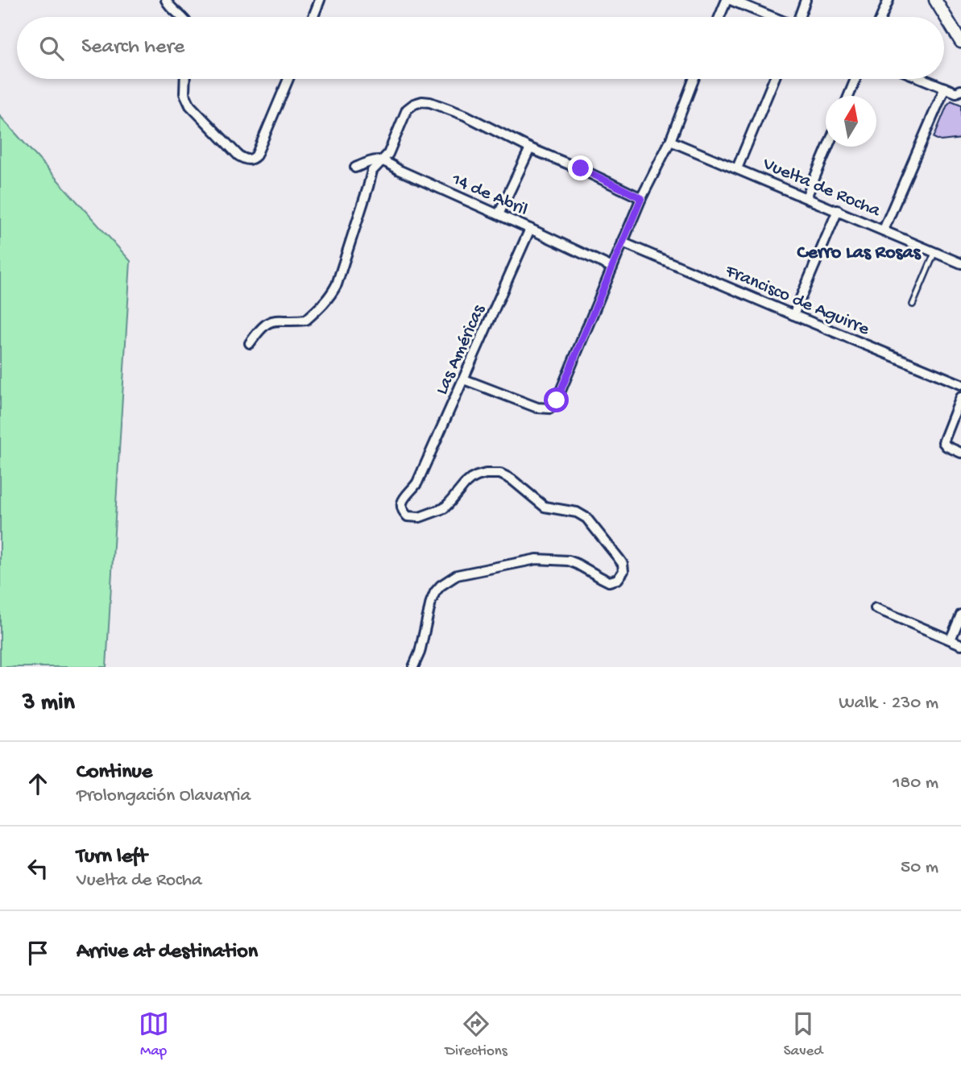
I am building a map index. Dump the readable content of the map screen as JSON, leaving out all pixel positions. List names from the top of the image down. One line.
{"streets":{"street":["Vuelta de Rocha","14 de Abril","Francisco de Aguirre","Las Américas"]},"crossings":[["14 de Abril","Las Américas"]],"districts":["Cerro Las Rosas"],"north":"top","page":{"search":"Search here","heading":["3 min","Walk · 230 m"],"list":[["Continue","Prolongación Olavarria","180 m"],["Turn left","Vuelta de Rocha","50 m"],"Arrive at destination"],"nav":["Map","Directions","Saved"]}}
